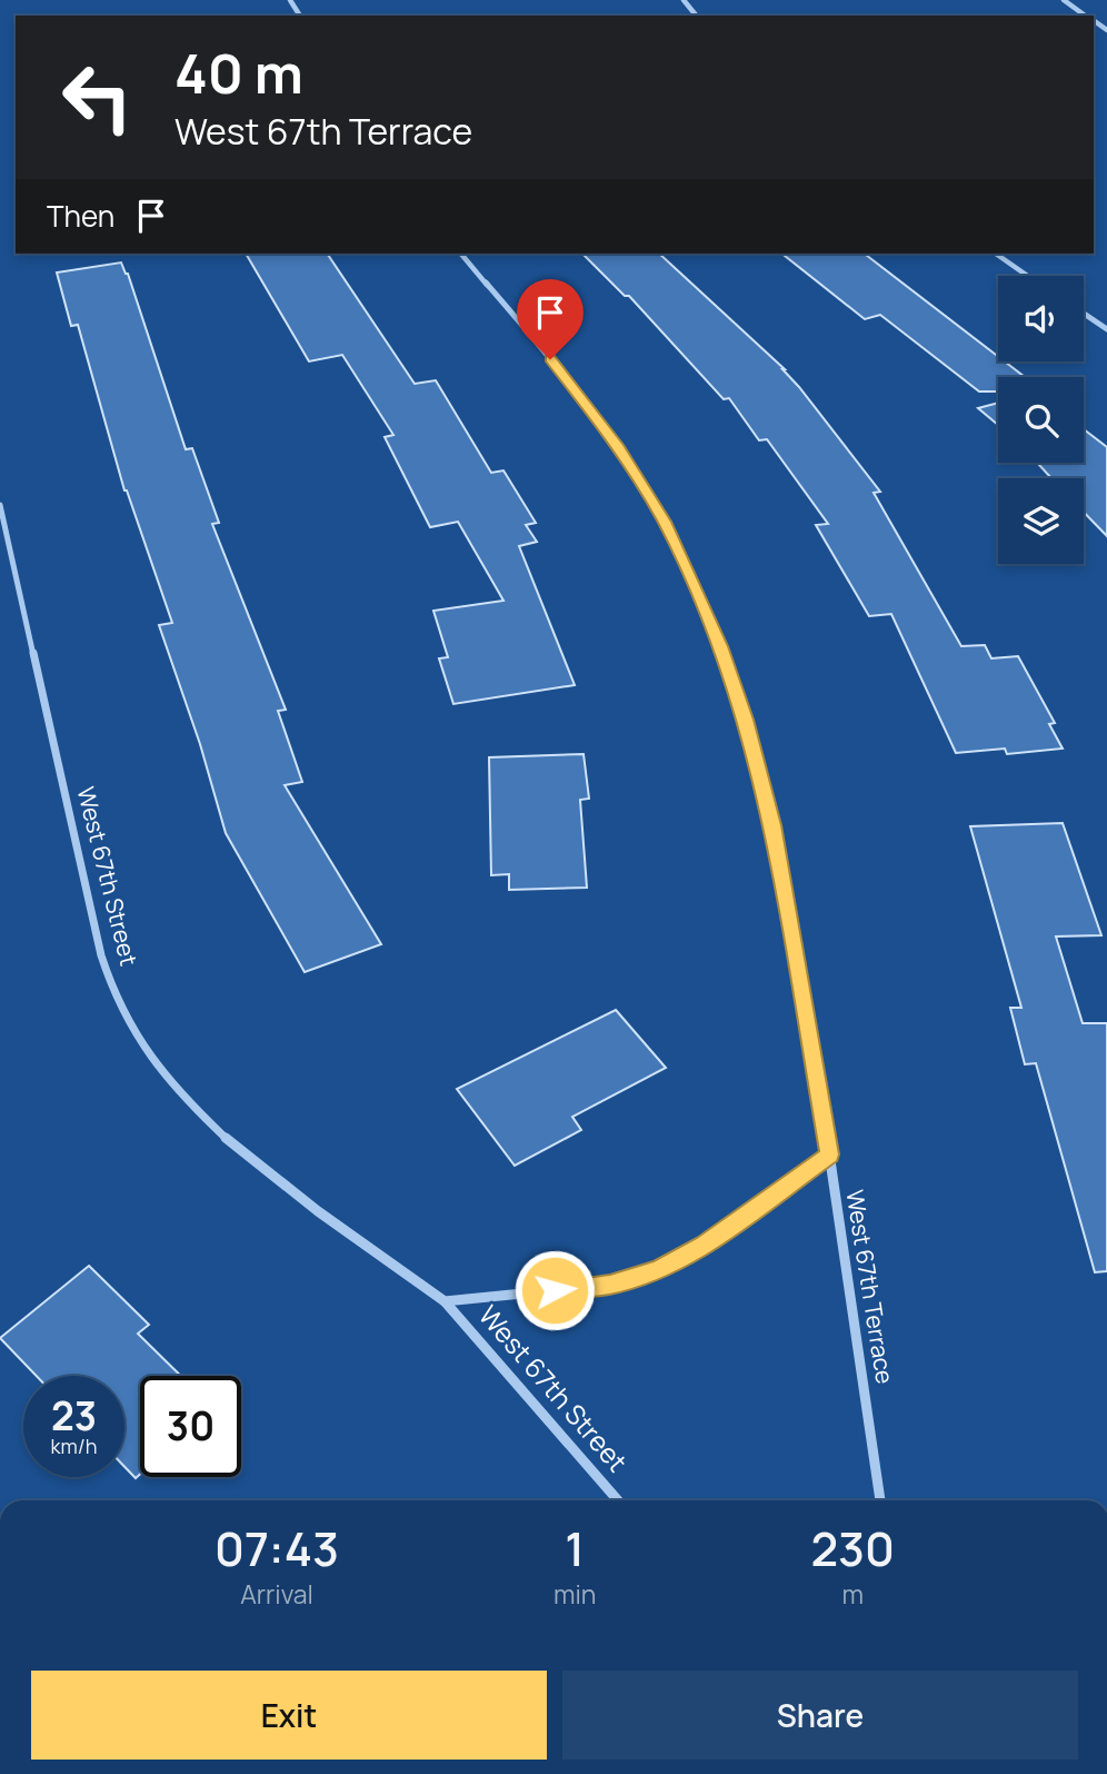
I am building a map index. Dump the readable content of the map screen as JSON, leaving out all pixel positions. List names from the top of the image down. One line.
{"streets":{"street":["West 67th Street","West 67th Terrace"]},"crossings":[["West 67th Street","West 67th Terrace"]],"page":{"turn":["40 m","West 67th Terrace"],"then":"Then","speed":"23 km/h","limit":"30","eta":["07:43","Arrival","1","min","230","m"],"buttons":["Exit","Share"]}}
